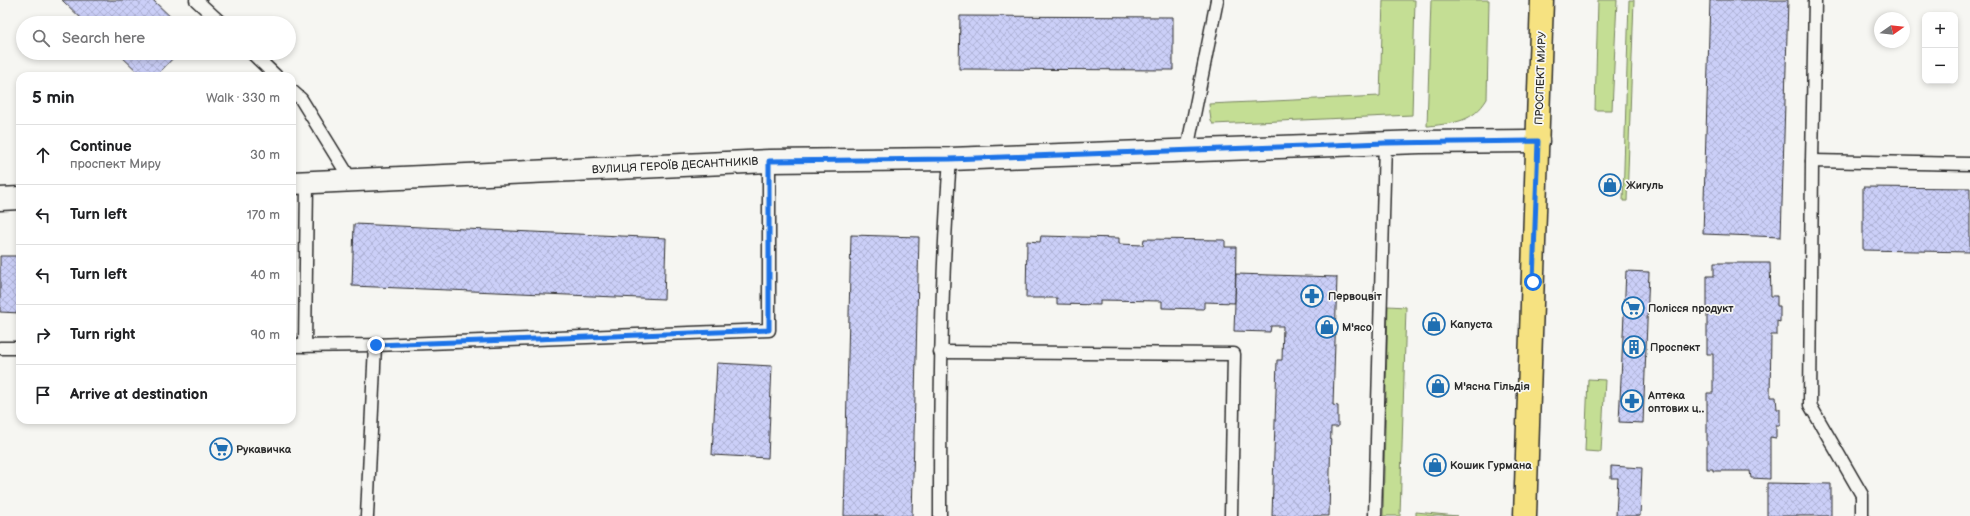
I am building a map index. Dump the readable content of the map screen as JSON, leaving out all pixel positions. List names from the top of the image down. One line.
{"streets":{"main road":["ПРОСПЕКТ МИРУ"],"street":["ВУЛИЦЯ ГЕРОЇВ ДЕСАНТНИКІВ"]},"crossings":[["ПРОСПЕКТ МИРУ","ВУЛИЦЯ ГЕРОЇВ ДЕСАНТНИКІВ"]],"places":{"shop":["Жигуль","Капуста","М'ясо","М'ясна Гільдія","Кошик Гурмана"],"pharmacy":["Первоцвіт","Аптека оптових ц‥"],"supermarket":["Полісся продукт","Рукавичка"],"building":["Проспект"]},"north":"right","page":{"map_buttons":["+","−"],"search":"Search here","heading":["5 min","Walk · 330 m"],"list":[["Continue","проспект Миру","30 m"],["Turn left","170 m"],["Turn left","40 m"],["Turn right","90 m"],"Arrive at destination"]}}
